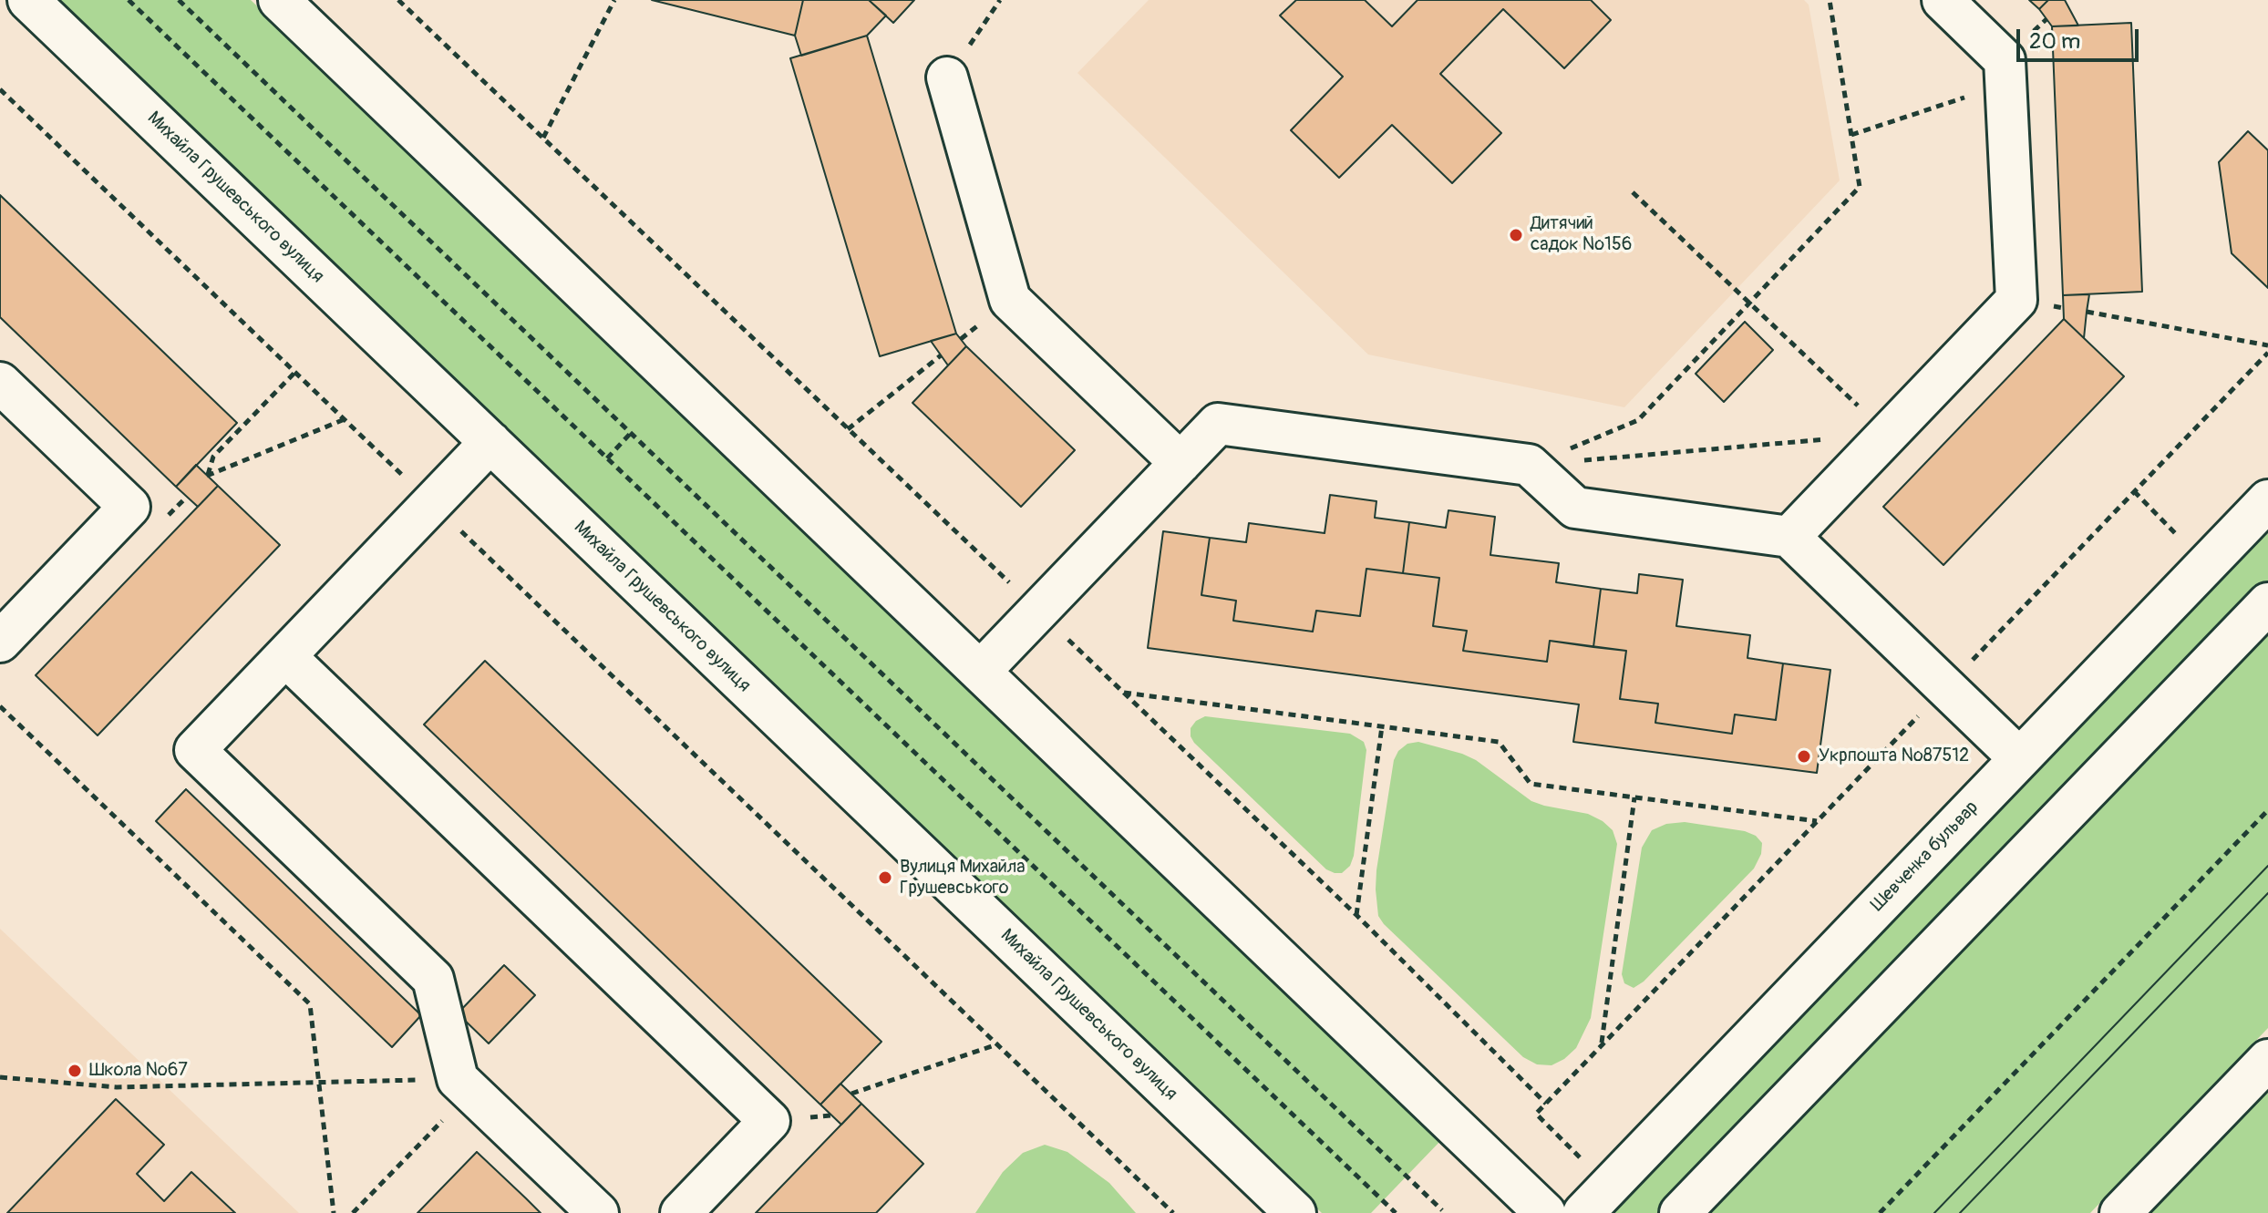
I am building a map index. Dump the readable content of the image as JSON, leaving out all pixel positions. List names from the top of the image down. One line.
{"streets":{"street":["Михайла Грушевського вулиця","Шевченка бульвар"]},"places":["Дитячий садок №156","Укрпошта №87512","Вулиця Михайла Грушевського","Школа №67"],"scale_bar":"20 m"}
